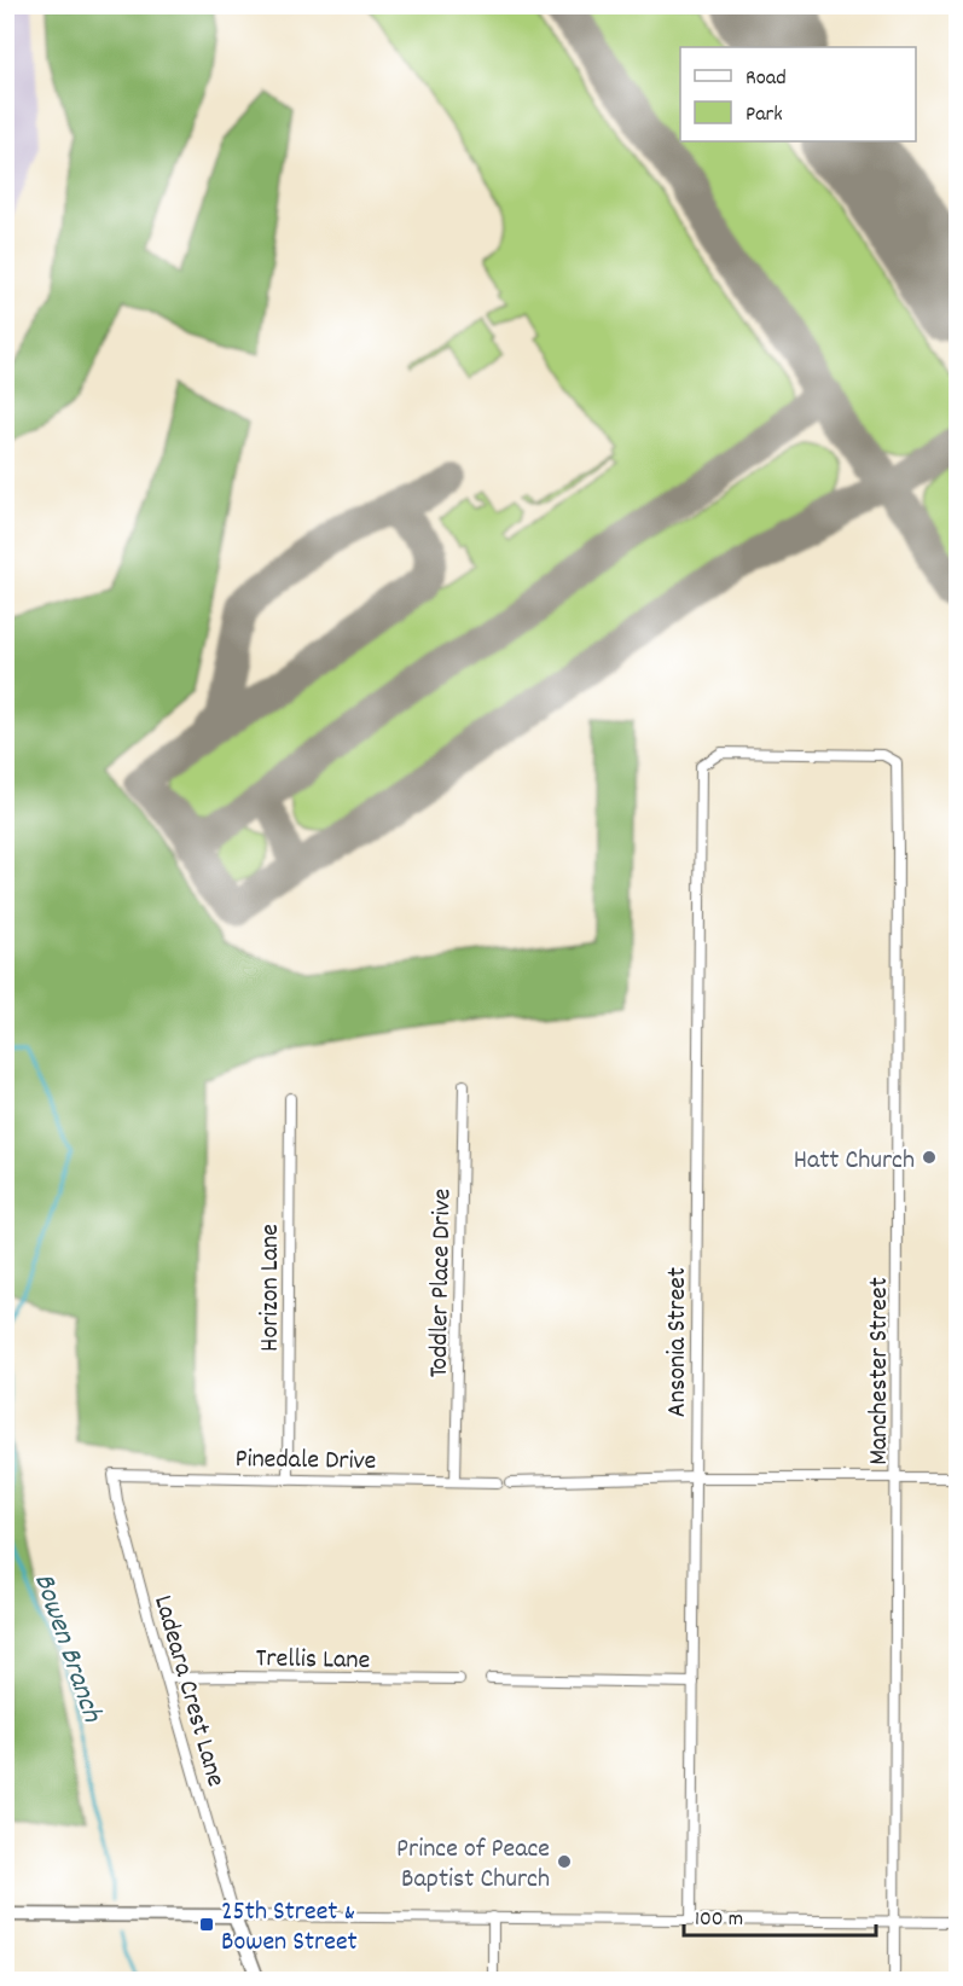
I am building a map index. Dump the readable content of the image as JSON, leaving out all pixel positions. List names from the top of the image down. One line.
{"streets":{"street":["Toddler Place Drive","Horizon Lane","Ansonia Street","Manchester Street","Pinedale Drive","Trellis Lane","Ladeara Crest Lane"]},"crossings":[["Toddler Place Drive","Pinedale Drive"],["Horizon Lane","Pinedale Drive"],["Ansonia Street","Manchester Street"],["Pinedale Drive","Ladeara Crest Lane"],["Trellis Lane","Ladeara Crest Lane"]],"water":["Bowen Branch"],"places":{"other":["Hatt Church","Prince of Peace Baptist Church"],"transit":["25th Street & Bowen Street"]},"legend":["Road","Park"],"scale_bar":"100 m"}
